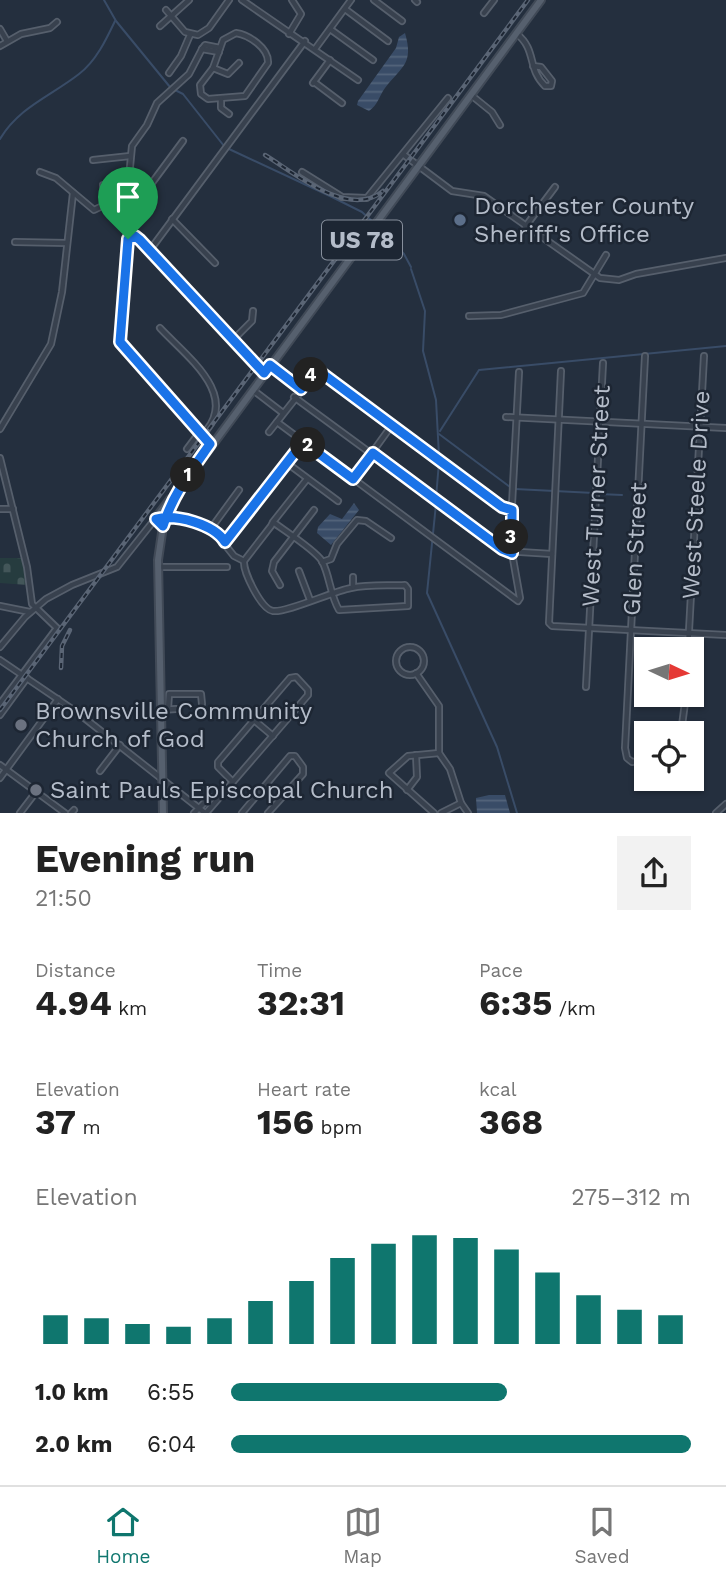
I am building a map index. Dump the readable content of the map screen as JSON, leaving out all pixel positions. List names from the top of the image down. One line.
{"streets":{"main road":["US 78"],"street":["West Steele Drive","West Turner Street","Glen Street"]},"places":["Dorchester County Sheriff's Office","Brownsville Community Church of God","Saint Pauls Episcopal Church"],"north":"right","page":{"pins":["4","2","1","3"],"heading":["Evening run","21:50"],"stats":[["Distance","4.94 km"],["Time","32:31"],["Pace","6:35 /km"],["Elevation","37 m"],["Heart rate","156 bpm"],["kcal","368"]],"chart":["Elevation","275–312 m"],"list":[{"name":"1.0 km","note":"6:55"},{"name":"2.0 km","note":"6:04"}],"tabs":["Home","Map","Saved"]}}
